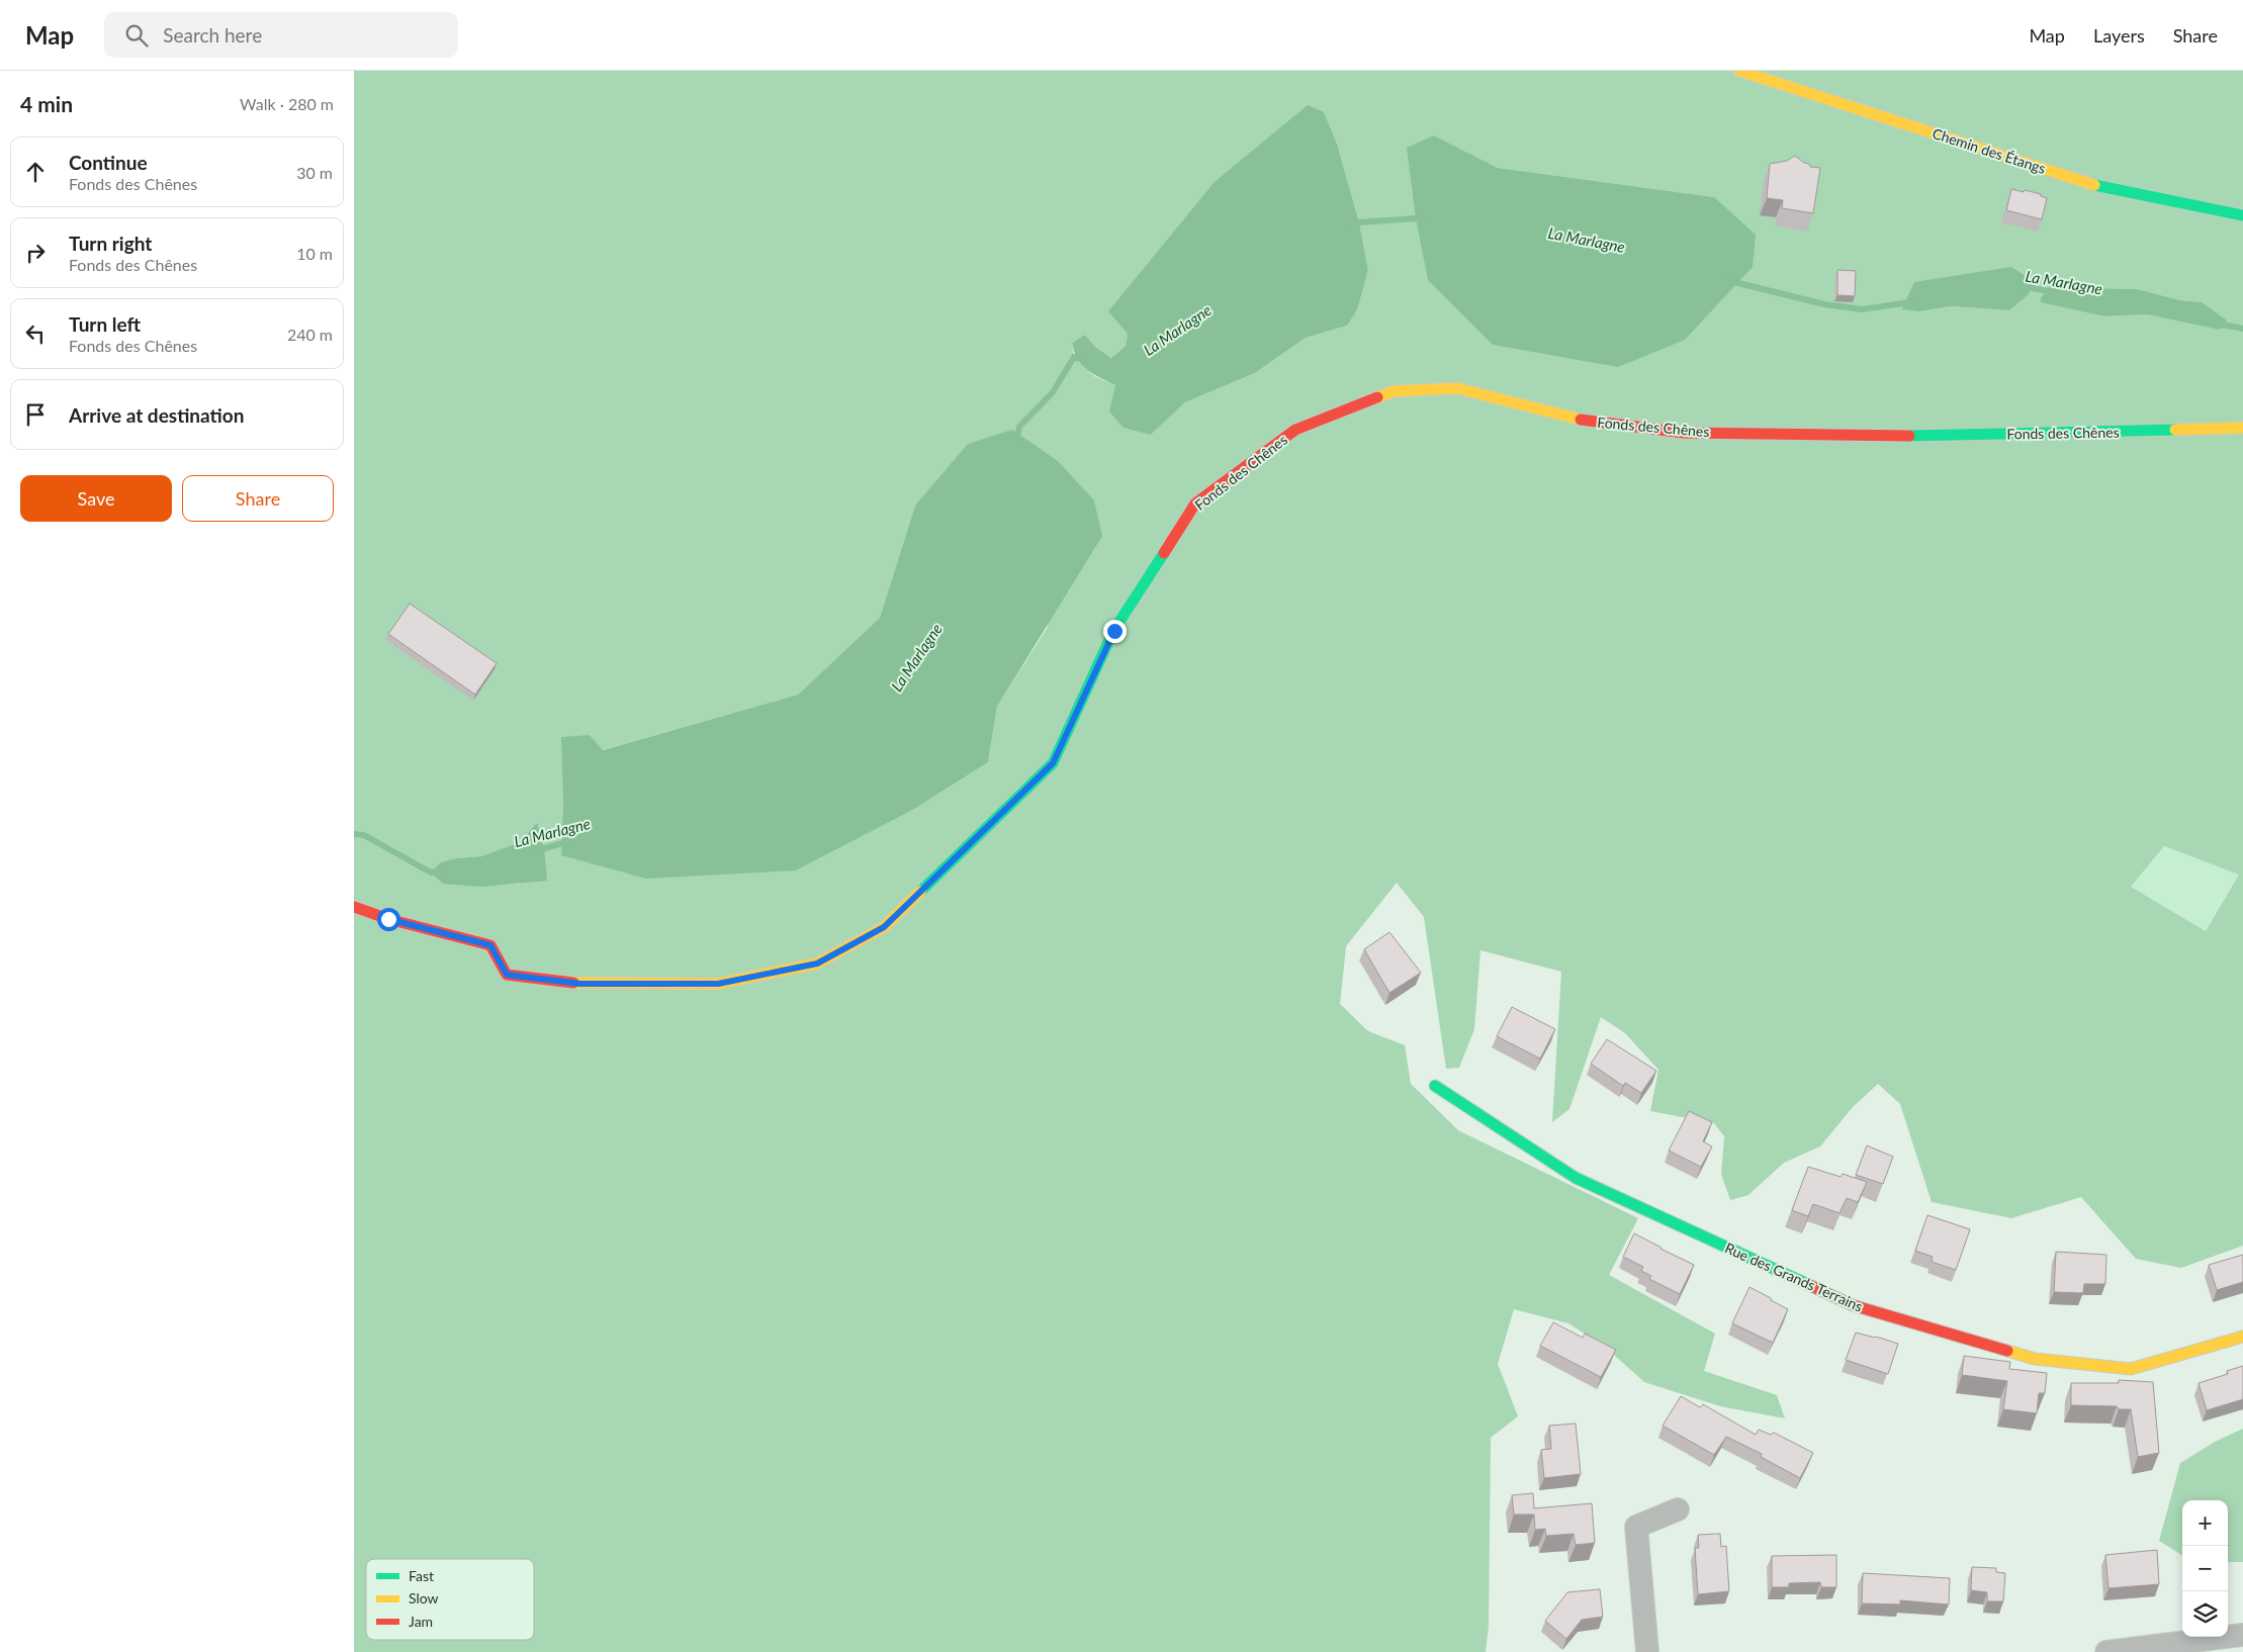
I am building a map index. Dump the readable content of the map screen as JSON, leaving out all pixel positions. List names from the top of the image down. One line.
{"streets":{"street":["Chemin des Étangs","Fonds des Chênes","Rue des Grands Terrains"]},"water":["La Marlagne"],"legend":["Fast","Slow","Jam"],"page":{"header":"Map","search":"Search here","nav":["Map","Layers","Share"],"heading":["4 min","Walk · 280 m"],"list":[["Continue","Fonds des Chênes","30 m"],["Turn right","Fonds des Chênes","10 m"],["Turn left","Fonds des Chênes","240 m"],"Arrive at destination"],"buttons":["Save","Share"],"map_buttons":["+","−"]}}
